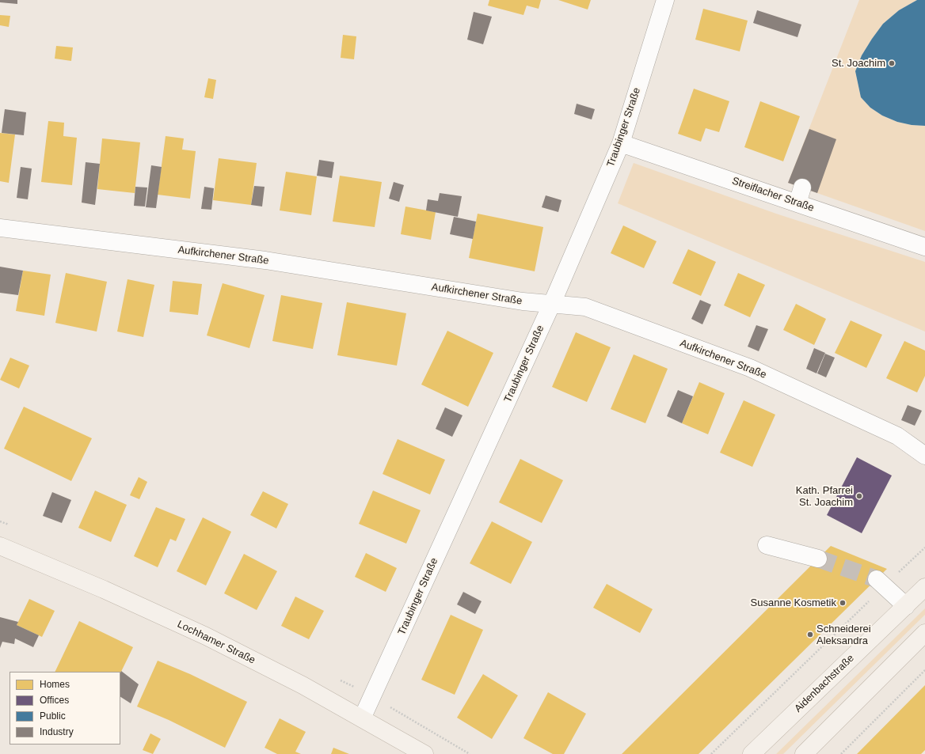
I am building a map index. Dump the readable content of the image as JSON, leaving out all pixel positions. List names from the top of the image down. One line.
{"streets":{"main road":["Lochhamer Straße","Aidenbachstraße"],"street":["Traubinger Straße","Streiflacher Straße","Aufkirchener Straße"]},"crossings":[["Traubinger Straße","Streiflacher Straße"],["Traubinger Straße","Aufkirchener Straße"],["Traubinger Straße","Lochhamer Straße"]],"places":["St. Joachim","Kath. Pfarrei St. Joachim","Susanne Kosmetik","Schneiderei Aleksandra"],"legend":["Homes","Offices","Public","Industry"]}
